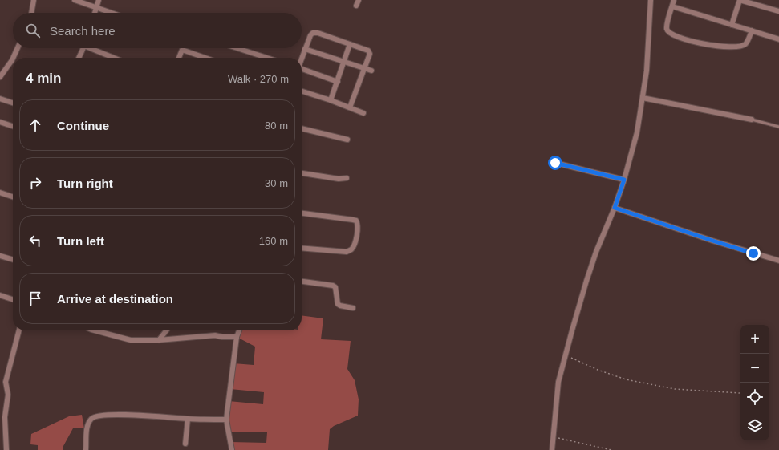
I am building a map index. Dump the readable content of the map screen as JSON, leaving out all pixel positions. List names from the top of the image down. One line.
{"page":{"search":"Search here","heading":["4 min","Walk · 270 m"],"list":[["Continue","80 m"],["Turn right","30 m"],["Turn left","160 m"],"Arrive at destination"],"map_buttons":["+","−"]}}
